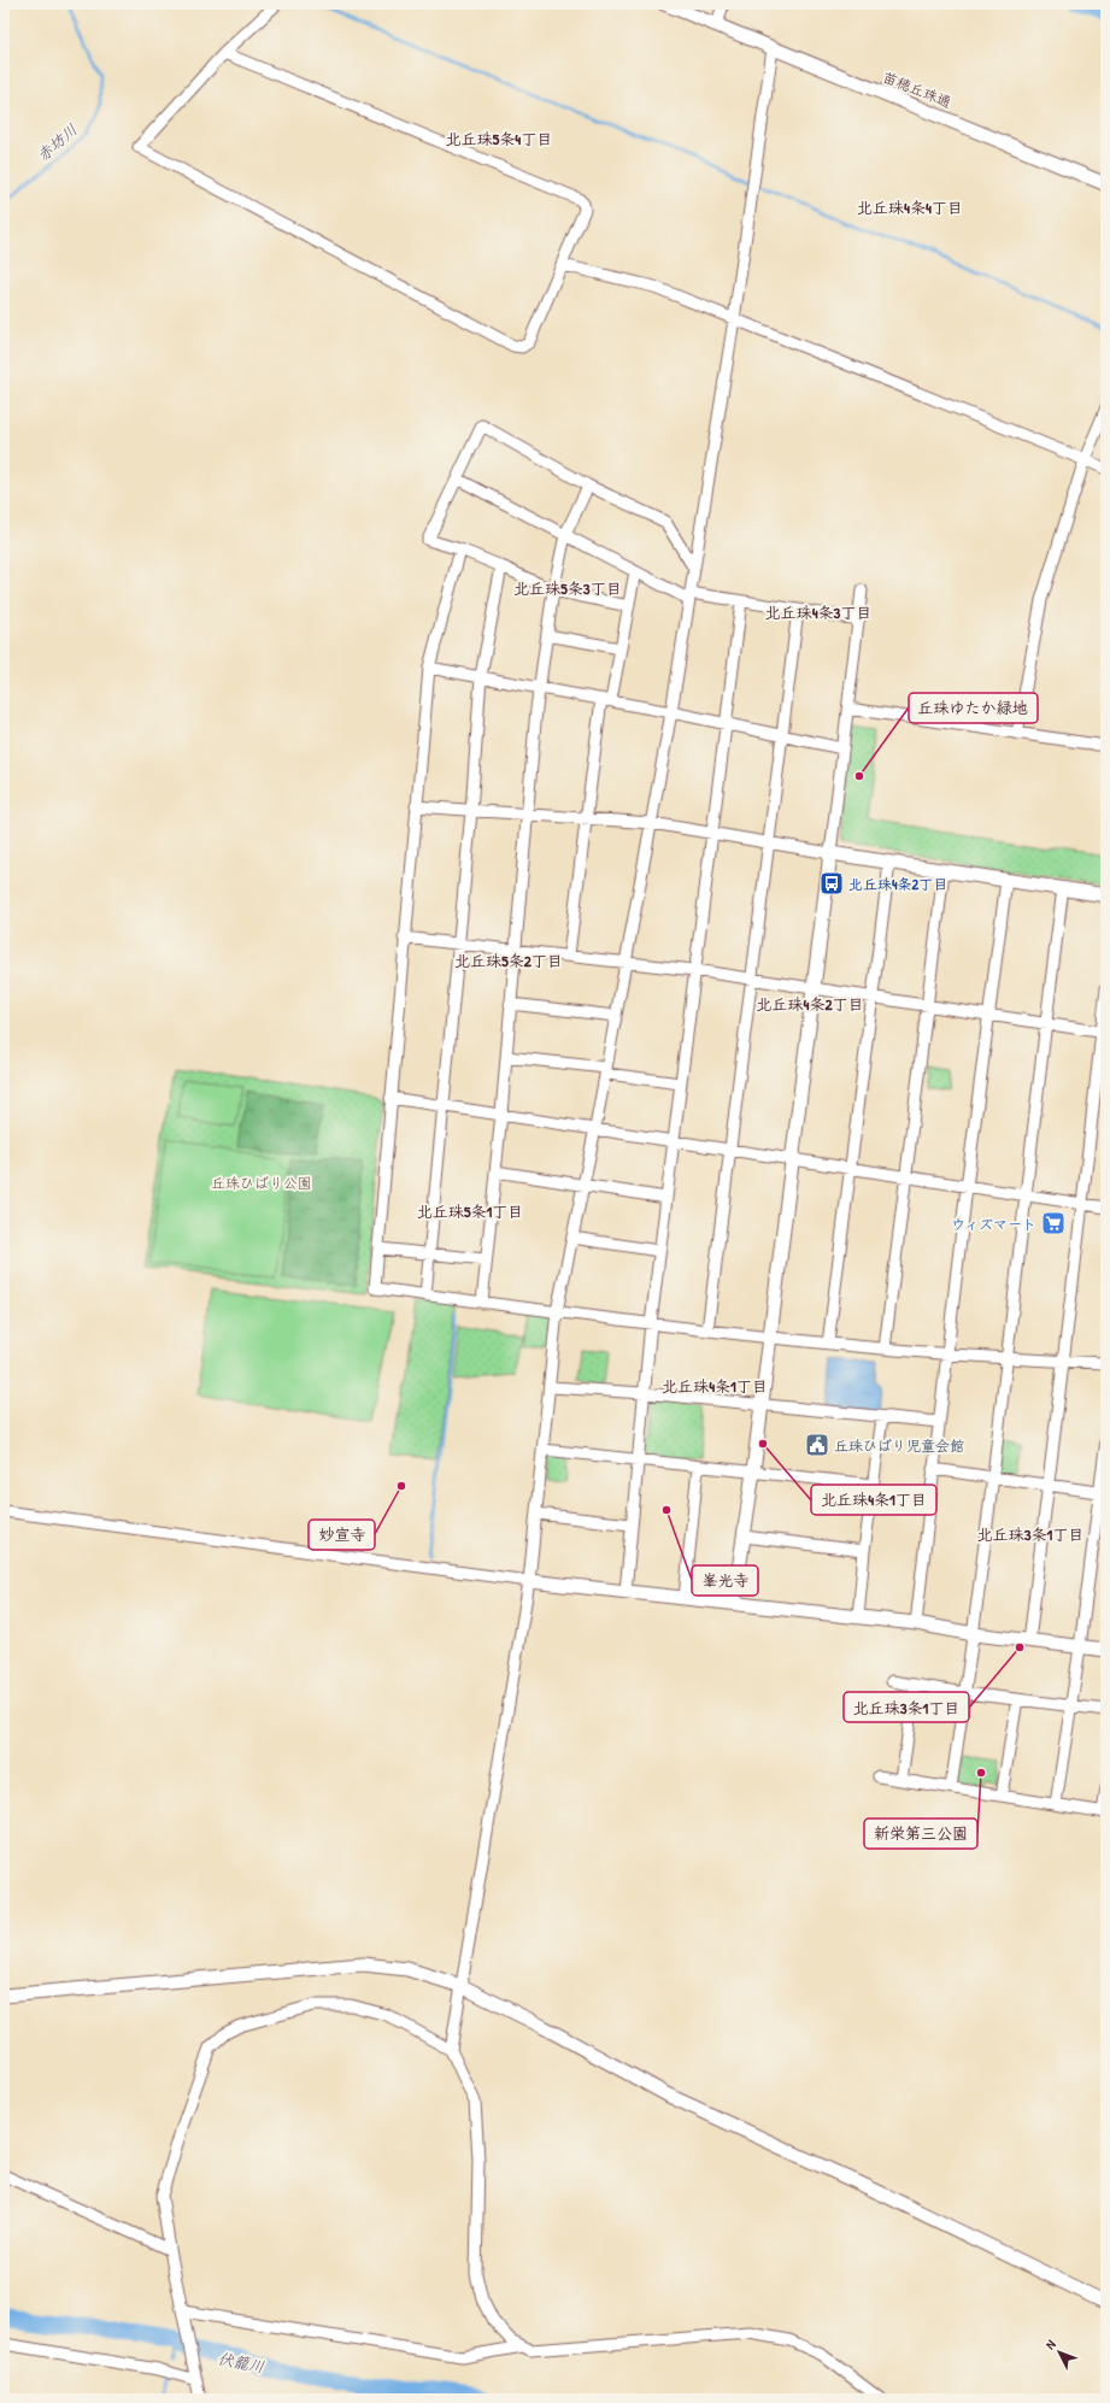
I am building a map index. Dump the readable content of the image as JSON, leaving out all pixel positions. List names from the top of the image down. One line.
{"streets":{"street":["苗穂丘珠通"]},"districts":["北丘珠5条4丁目","北丘珠4条4丁目","北丘珠5条3丁目","北丘珠4条3丁目","北丘珠5条2丁目","北丘珠4条2丁目","北丘珠5条1丁目","北丘珠4条1丁目","北丘珠3条1丁目"],"water":["赤坊川","伏籠川"],"parks":["丘珠ひばり公園"],"places":{"other":["丘珠ゆたか緑地","北丘珠4条1丁目","妙宣寺","峯光寺","北丘珠3条1丁目","新栄第三公園"],"bus stop":["北丘珠4条2丁目"],"supermarket":["ウィズマート"],"public building":["丘珠ひばり児童会館"]},"north":"top left"}
